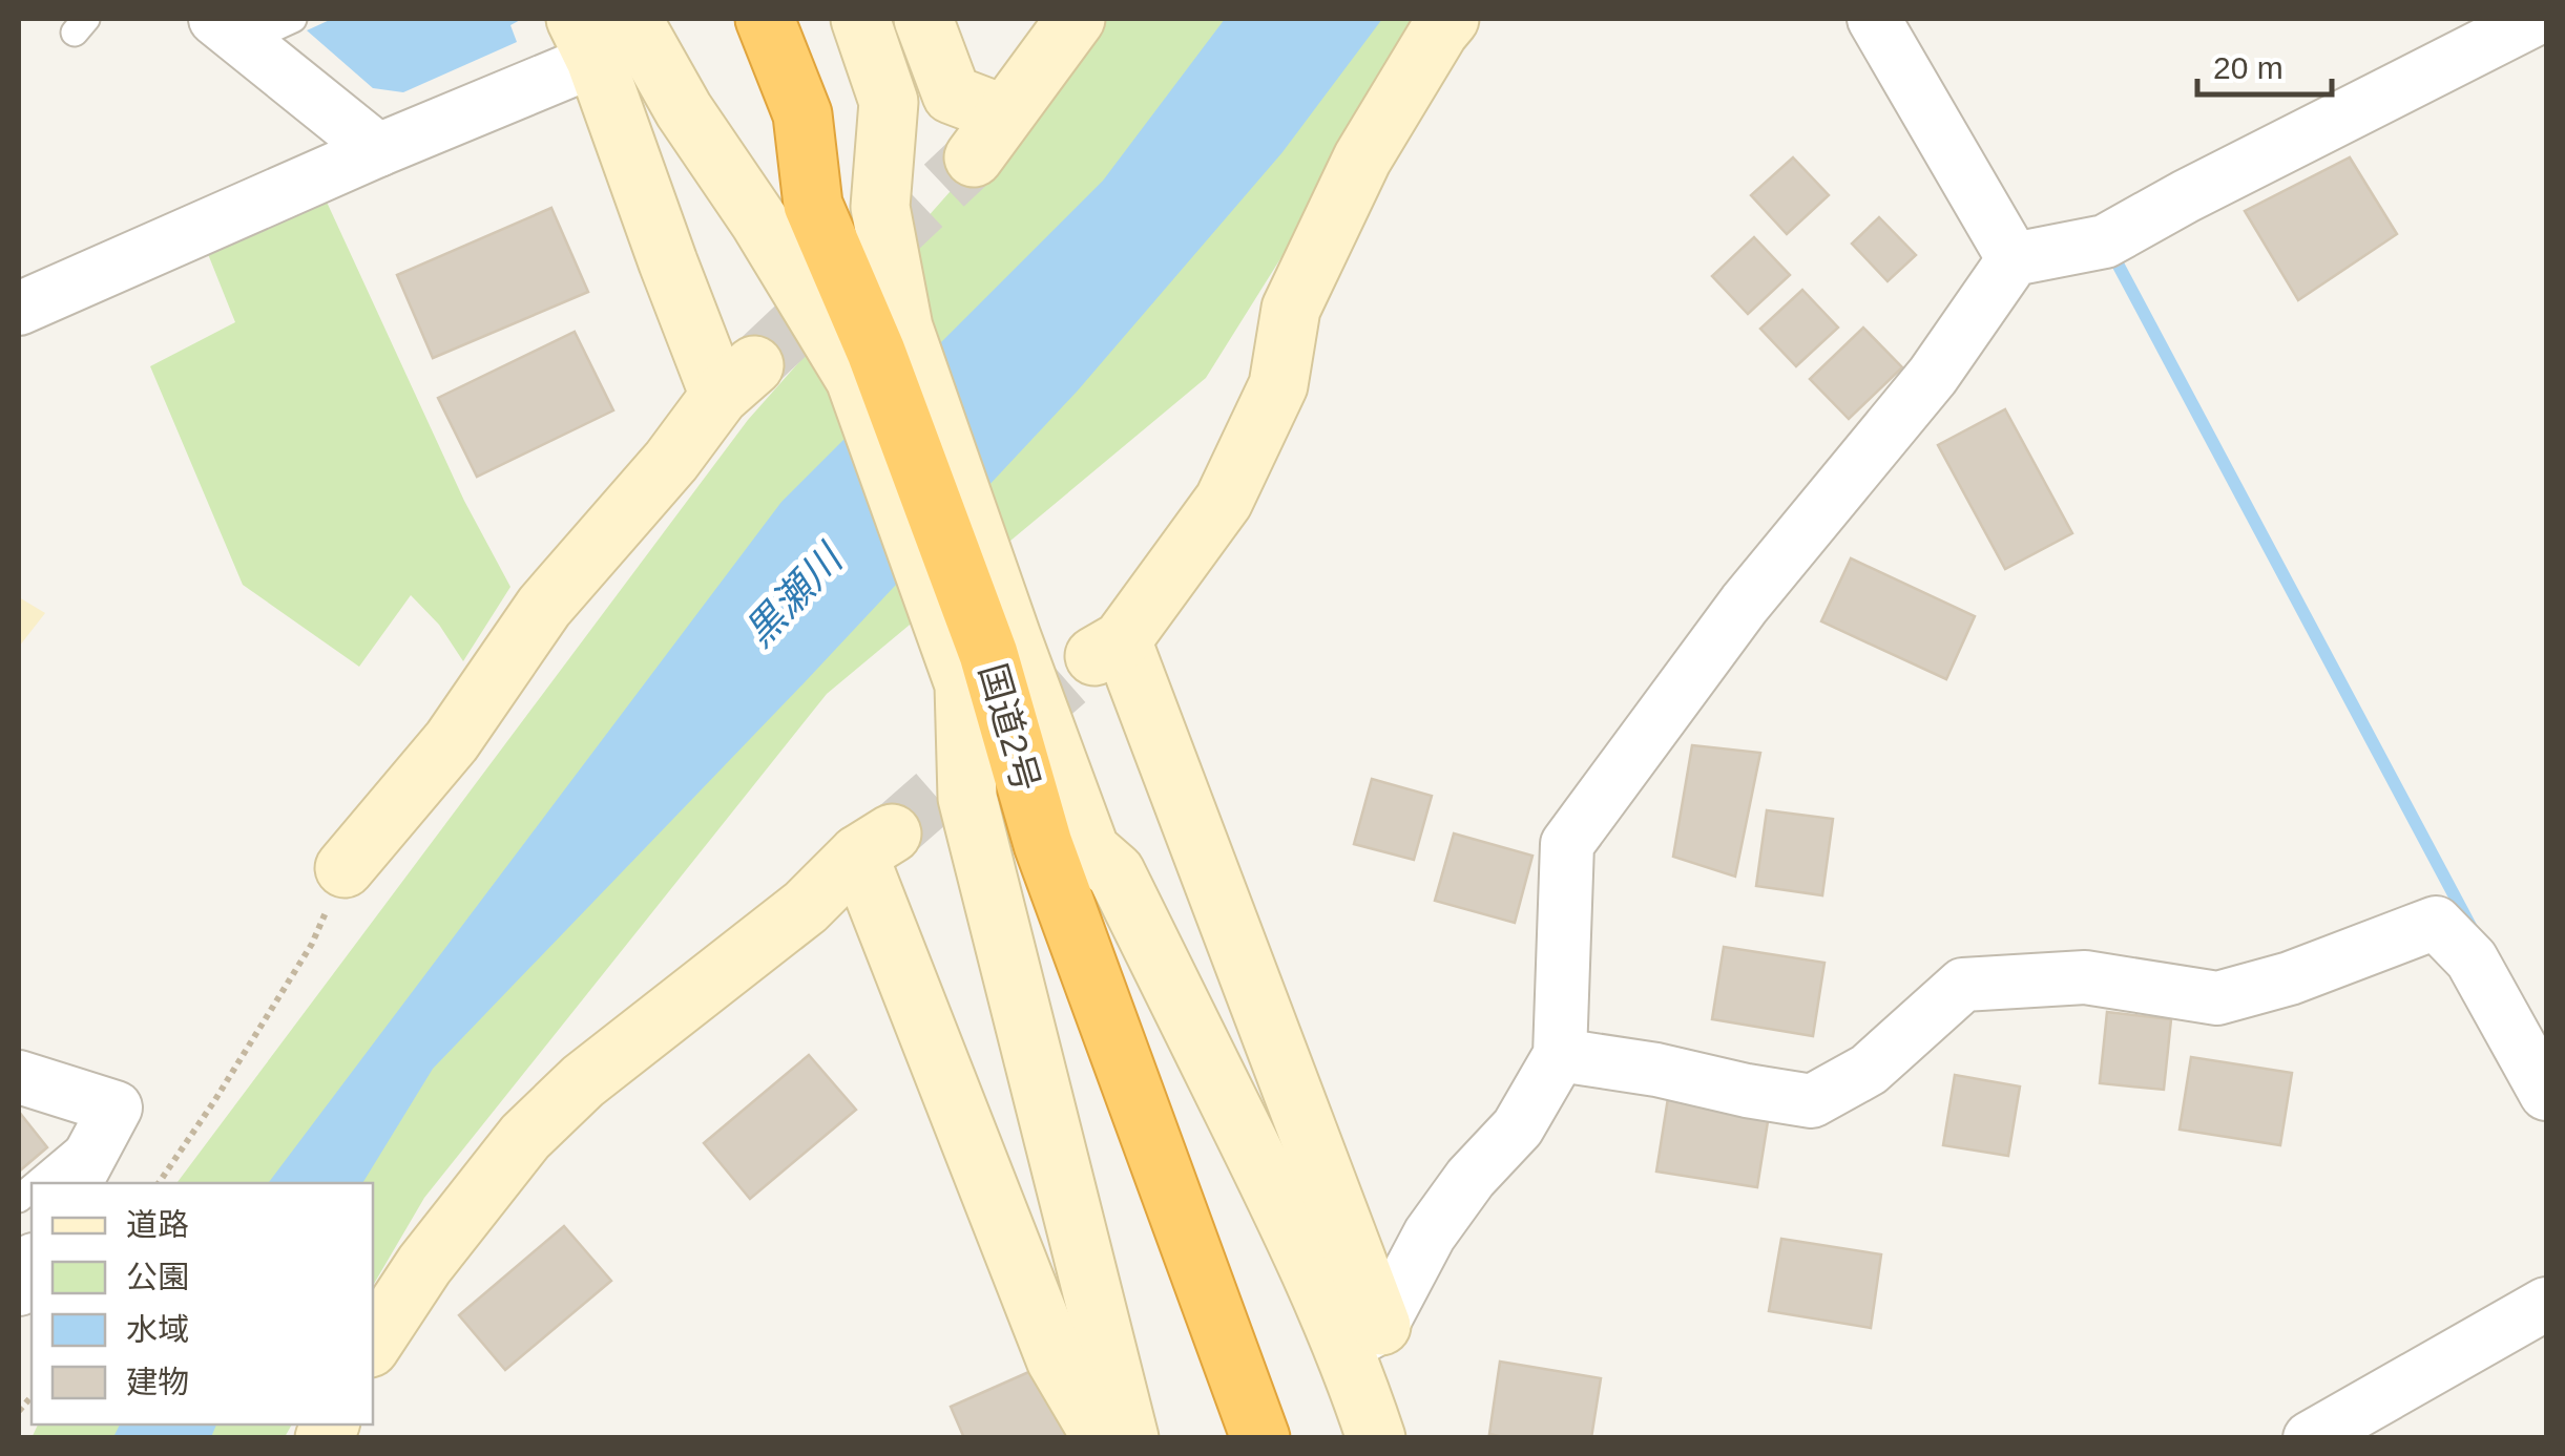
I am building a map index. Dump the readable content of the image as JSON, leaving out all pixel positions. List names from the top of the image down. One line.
{"streets":{"highway":["国道2号"]},"water":["黒瀬川"],"legend":["道路","公園","水域","建物"],"scale_bar":"20 m"}
